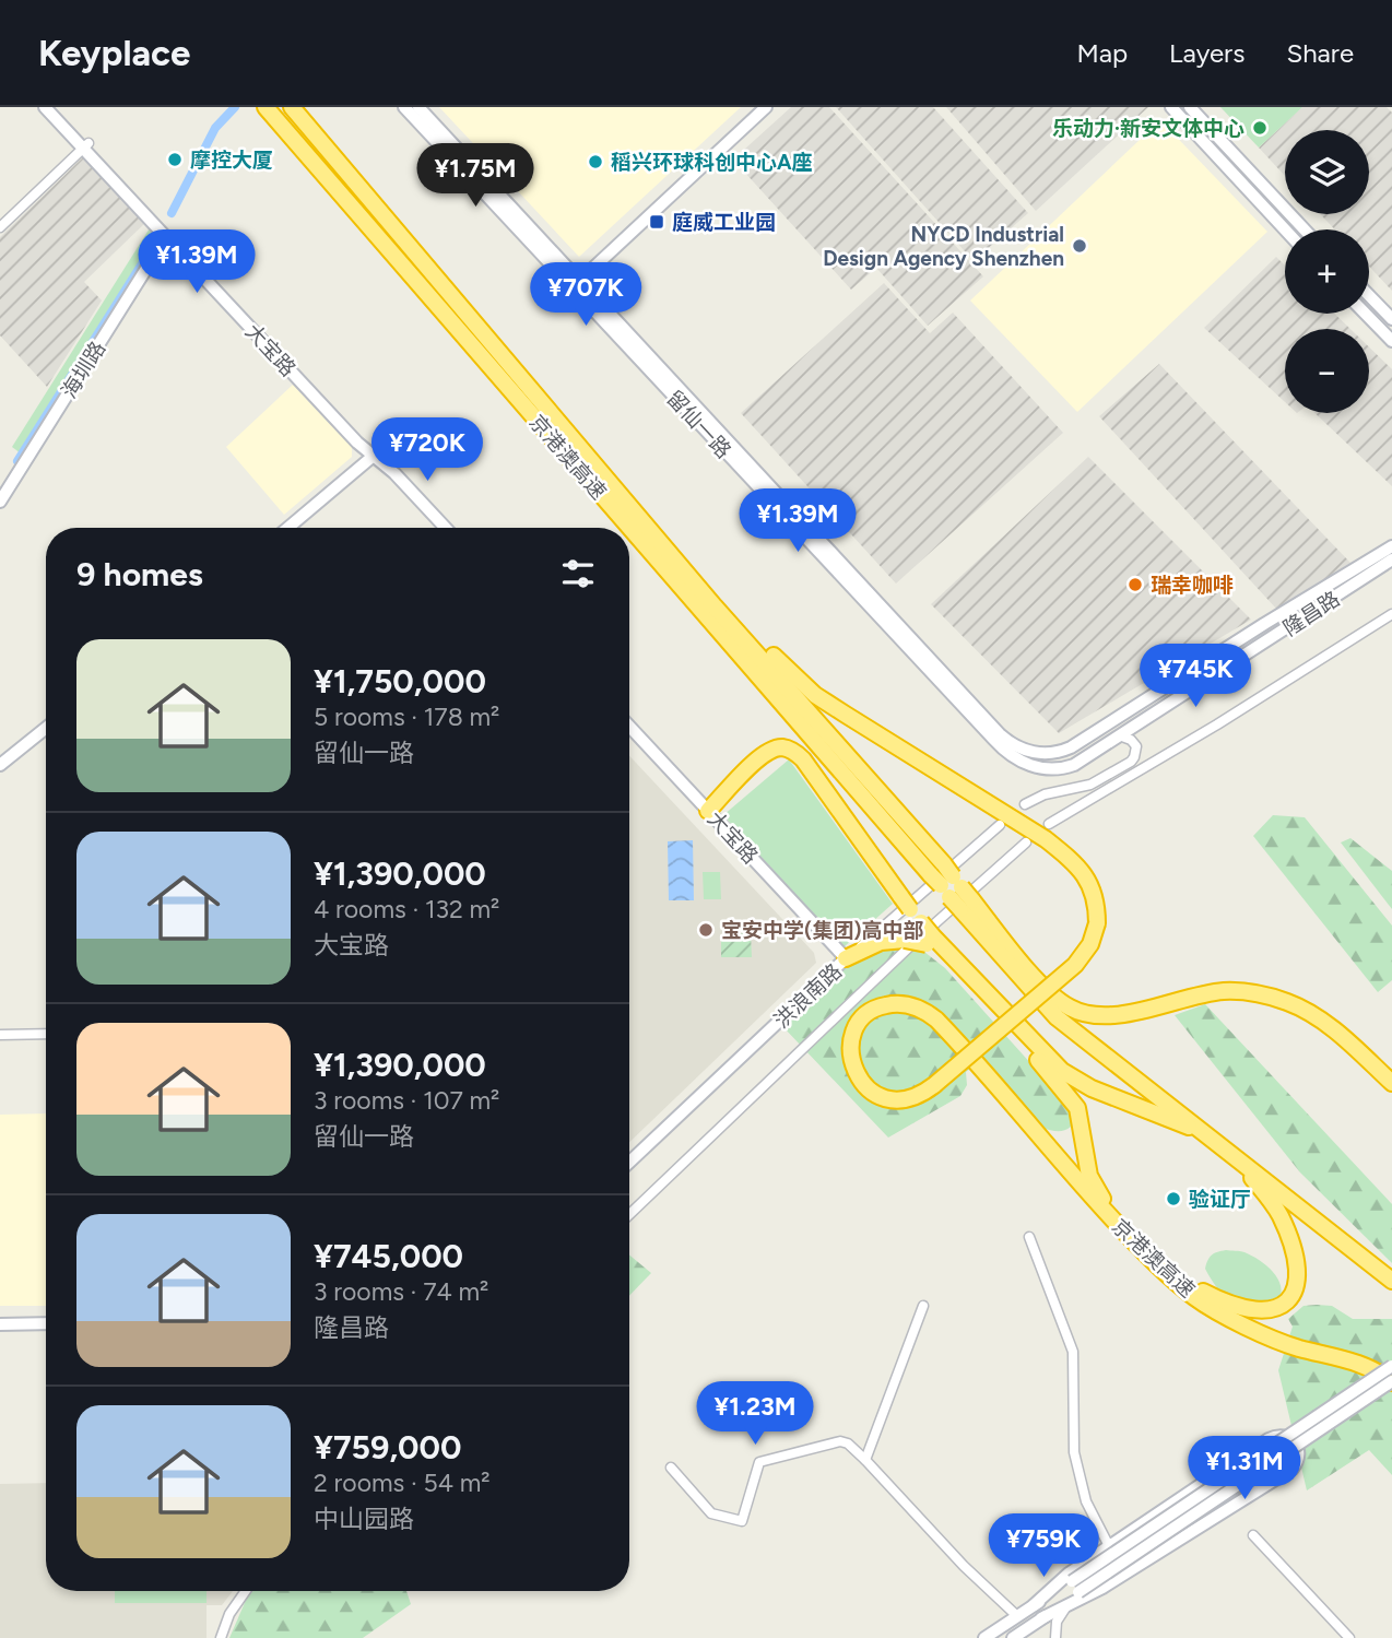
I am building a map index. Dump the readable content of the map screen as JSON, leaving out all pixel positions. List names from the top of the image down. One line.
{"streets":{"highway":["京港澳高速"],"main road":["大宝路","海圳路","留仙一路","隆昌路","洪浪南路"]},"crossings":[["大宝路","海圳路"],["大宝路","洪浪南路"],["留仙一路","隆昌路"]],"places":{"other":["乐动力·新安文体中心","摩控大厦","稻兴环球科创中心A座","NYCD Industrial Design Agency Shenzhen","瑞幸咖啡","宝安中学(集团)高中部","验证厅"],"transit":["庭威工业园"]},"page":{"header":"Keyplace","nav":["Map","Layers","Share"],"map_buttons":["+","−"],"price":["¥1.75M","¥1.39M","¥707K","¥720K","¥1.39M","¥745K","¥1.23M","¥1.31M","¥759K"],"heading":"9 homes","list":[{"name":"¥1,750,000","note":"5 rooms · 178 m² · 留仙一路"},{"name":"¥1,390,000","note":"4 rooms · 132 m² · 大宝路"},{"name":"¥1,390,000","note":"3 rooms · 107 m² · 留仙一路"},{"name":"¥745,000","note":"3 rooms · 74 m² · 隆昌路"},{"name":"¥759,000","note":"2 rooms · 54 m² · 中山园路"}]}}
